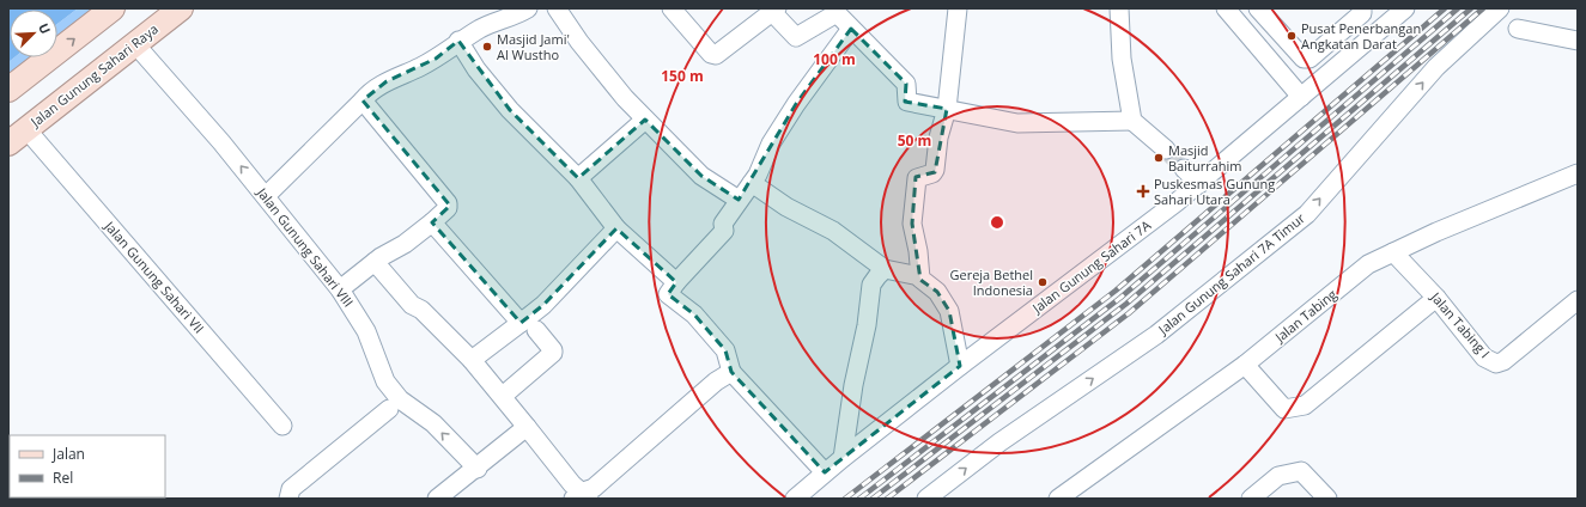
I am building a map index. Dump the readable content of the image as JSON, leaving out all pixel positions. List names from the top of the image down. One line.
{"streets":{"main road":["Jalan Gunung Sahari Raya"],"street":["Jalan Gunung Sahari VIII","Jalan Gunung Sahari 7A","Jalan Gunung Sahari 7A Timur","Jalan Gunung Sahari VII","Jalan Tabing","Jalan Tabing I"]},"crossings":[["Jalan Gunung Sahari Raya","Jalan Gunung Sahari VIII"],["Jalan Gunung Sahari Raya","Jalan Gunung Sahari VII"],["Jalan Tabing","Jalan Tabing I"]],"one_way":["Jalan Gunung Sahari 7A Timur"],"places":{"other":["Pusat Penerbangan Angkatan Darat","Masjid Jami' Al Wustho","Masjid Baiturrahim","Gereja Bethel Indonesia"],"health":["Puskesmas Gunung Sahari Utara"]},"legend":["Jalan","Rel"],"north":"top right","rings":["100 m","150 m","50 m"]}
